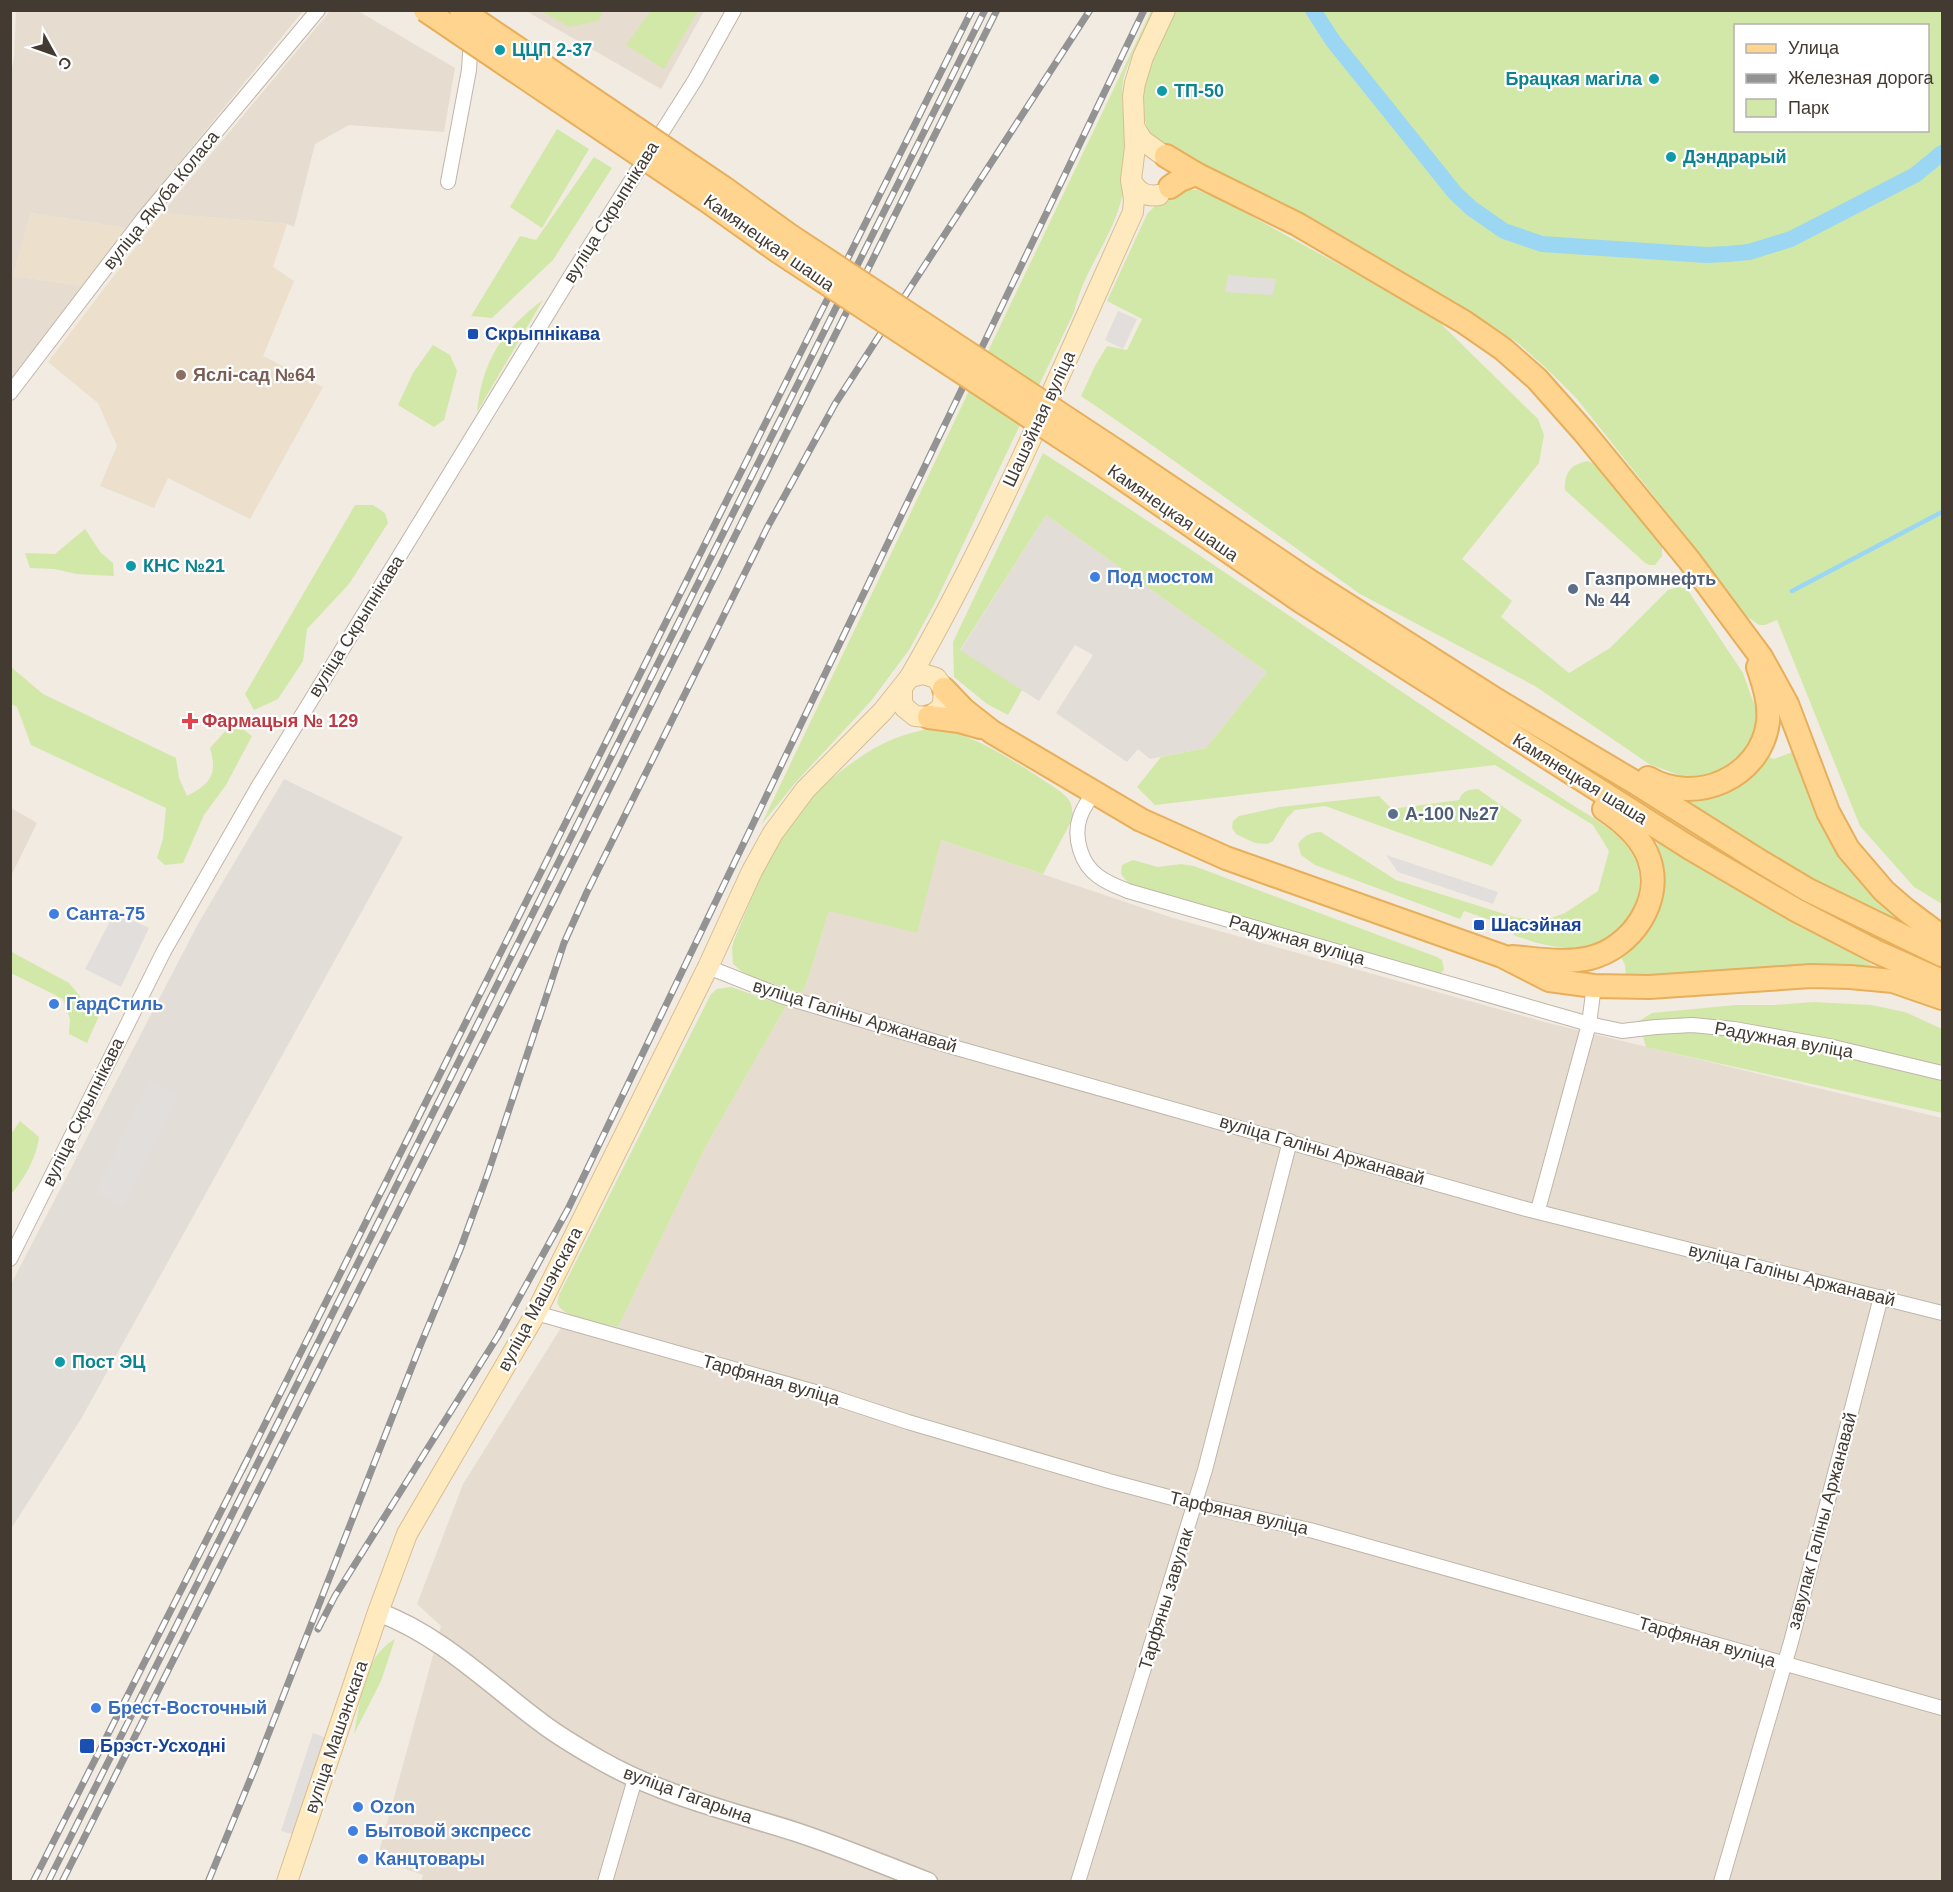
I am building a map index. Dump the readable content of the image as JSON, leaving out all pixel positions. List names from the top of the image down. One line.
{"streets":{"main road":["Камянецкая шаша","Шашэйная вуліца","вуліца Машэнскага"],"street":["вуліца Якуба Коласа","вуліца Скрыпнікава","Радужная вуліца","вуліца Галіны Аржанавай","Тарфяная вуліца","завулак Галіны Аржанавай","Тарфяны завулак","вуліца Гагарына"]},"crossings":[["Шашэйная вуліца","вуліца Машэнскага"],["вуліца Галіны Аржанавай","вуліца Машэнскага"],["вуліца Галіны Аржанавай","завулак Галіны Аржанавай"],["вуліца Галіны Аржанавай","Тарфяны завулак"],["вуліца Машэнскага","Тарфяная вуліца"],["вуліца Машэнскага","вуліца Гагарына"],["Тарфяная вуліца","завулак Галіны Аржанавай"],["Тарфяная вуліца","Тарфяны завулак"]],"places":{"other":["ЦЦП 2-37","Брацкая магіла","ТП-50","Дэндрарый","Яслі-сад №64","КНС №21","Под мостом","Газпромнефть № 44","А-100 №27","Санта-75","ГардСтиль","Пост ЭЦ","Брест-Восточный","Ozon","Бытовой экспресс","Канцтовары"],"transit":["Скрыпнікава","Шасэйная","Брэст-Усходні"],"health":["Фармацыя № 129"]},"legend":["Улица","Железная дорога","Парк"],"north":"bottom right"}
